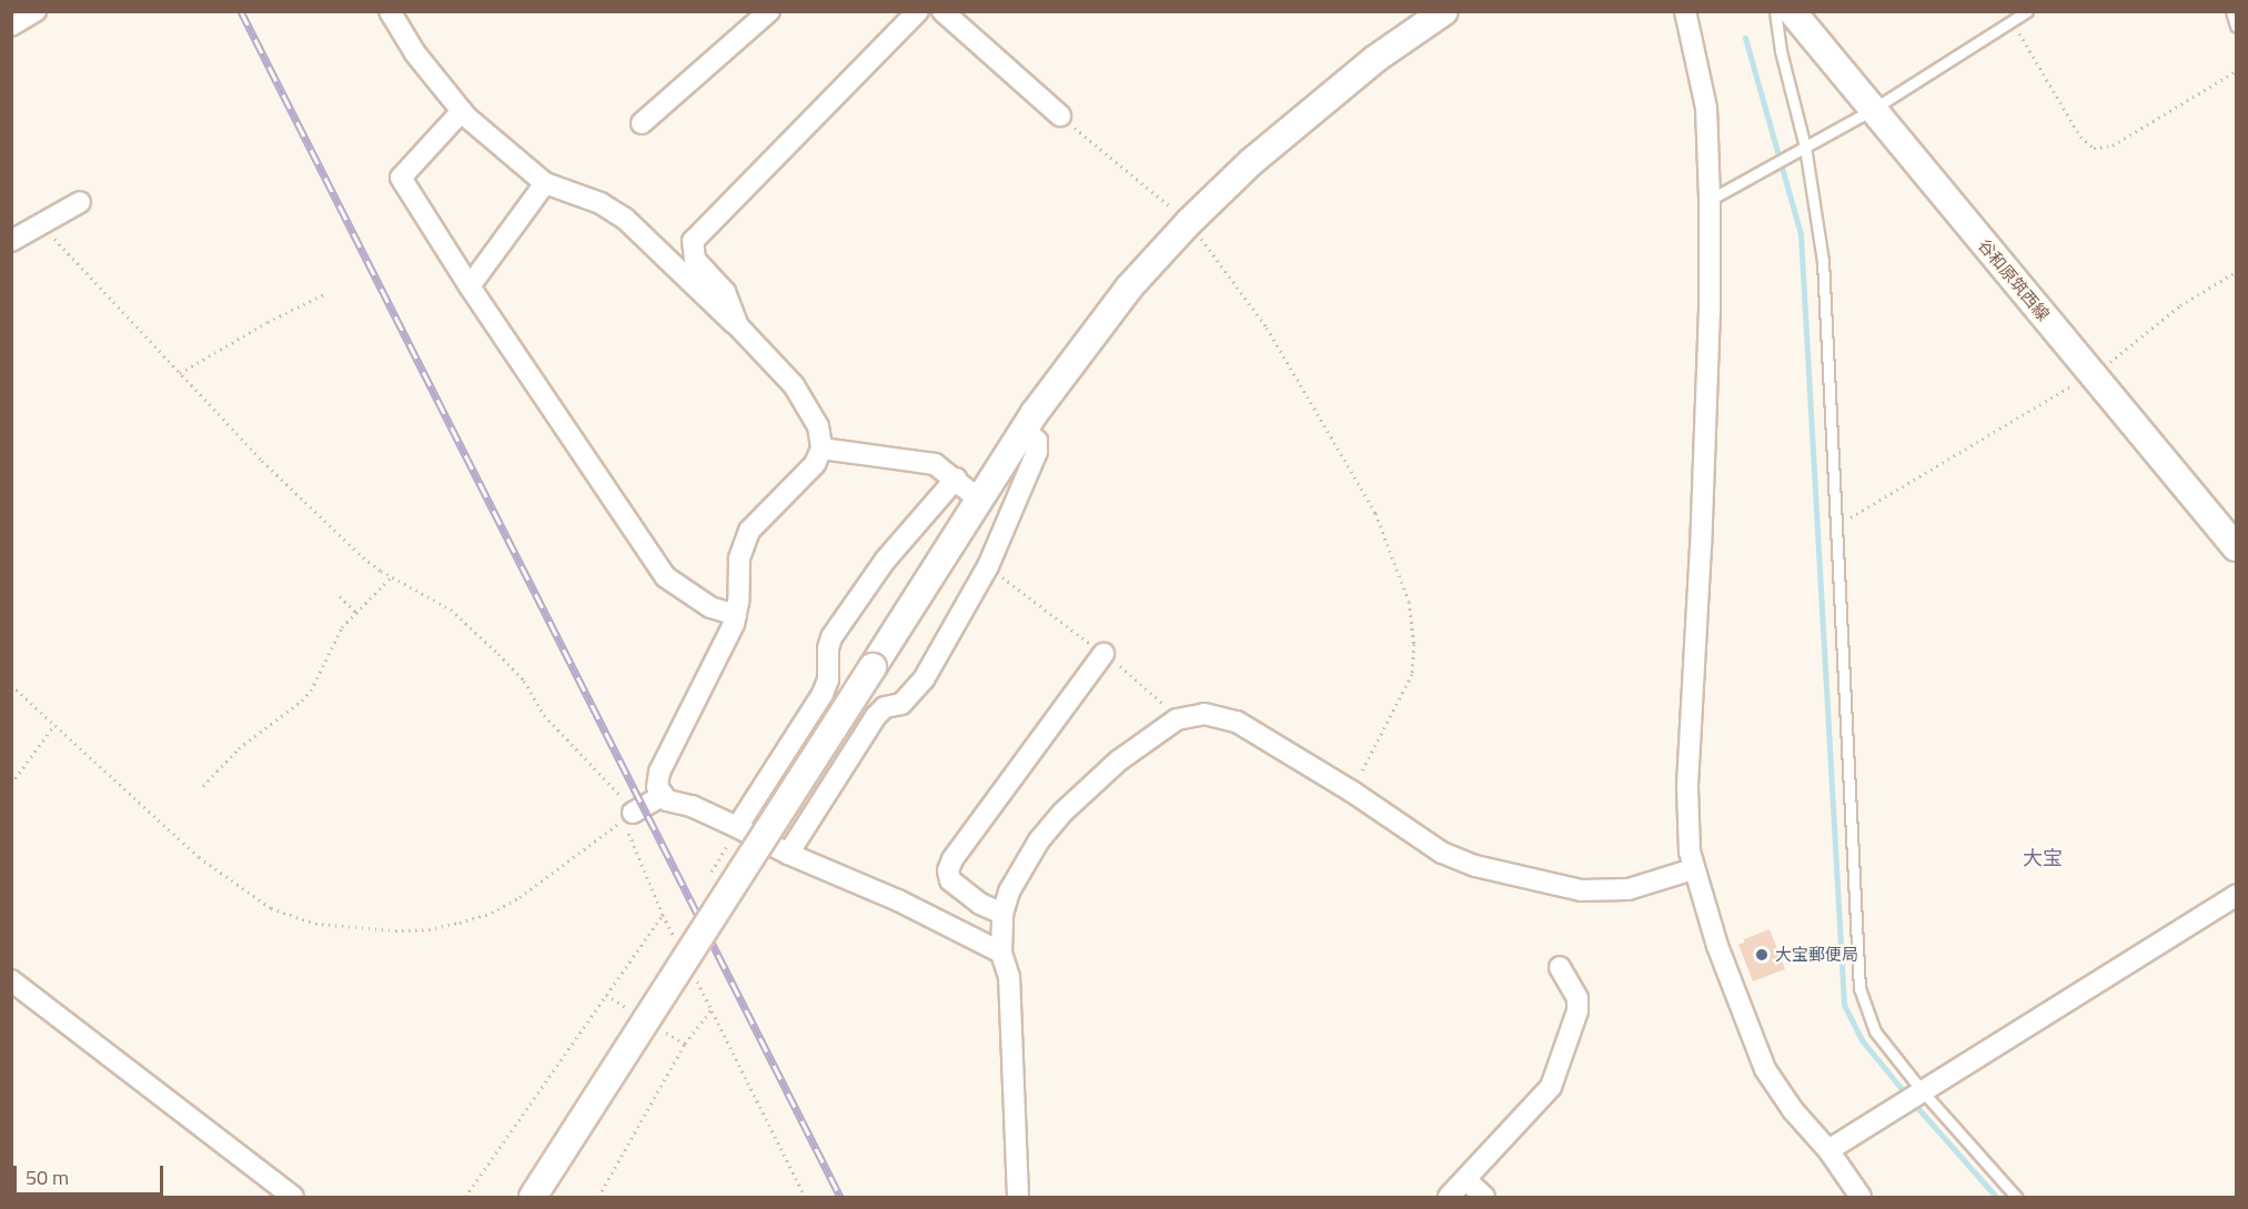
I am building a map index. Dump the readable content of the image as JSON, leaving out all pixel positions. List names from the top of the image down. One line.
{"streets":{"street":["谷和原筑西線"]},"districts":["大宝"],"places":["大宝郵便局"],"scale_bar":"50 m"}
